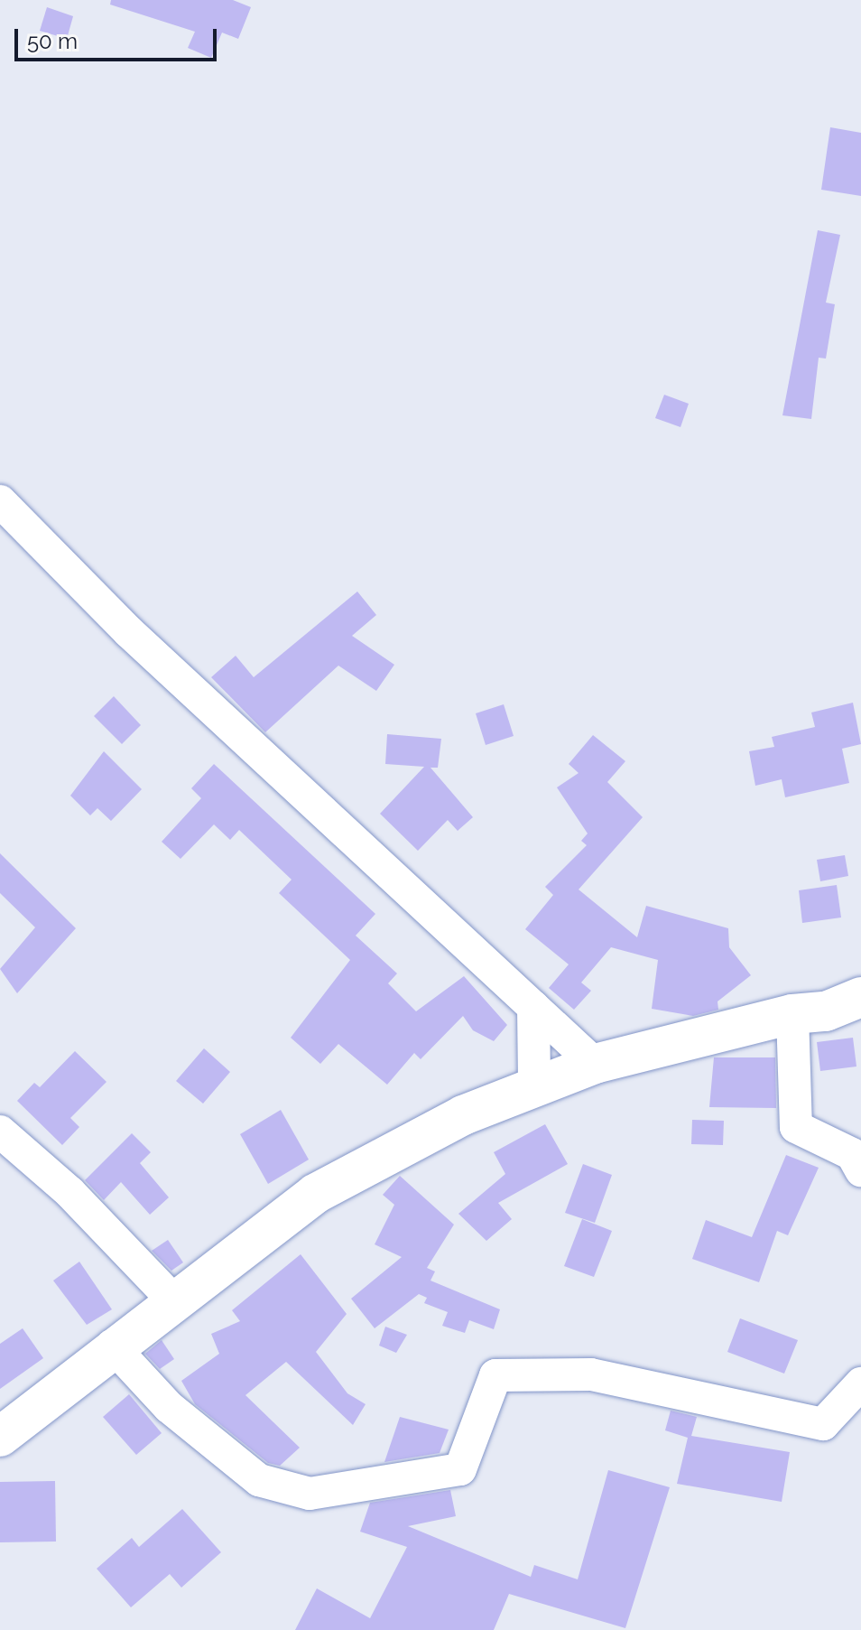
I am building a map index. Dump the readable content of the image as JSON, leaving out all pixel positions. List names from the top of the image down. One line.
{"scale_bar":"50 m"}
